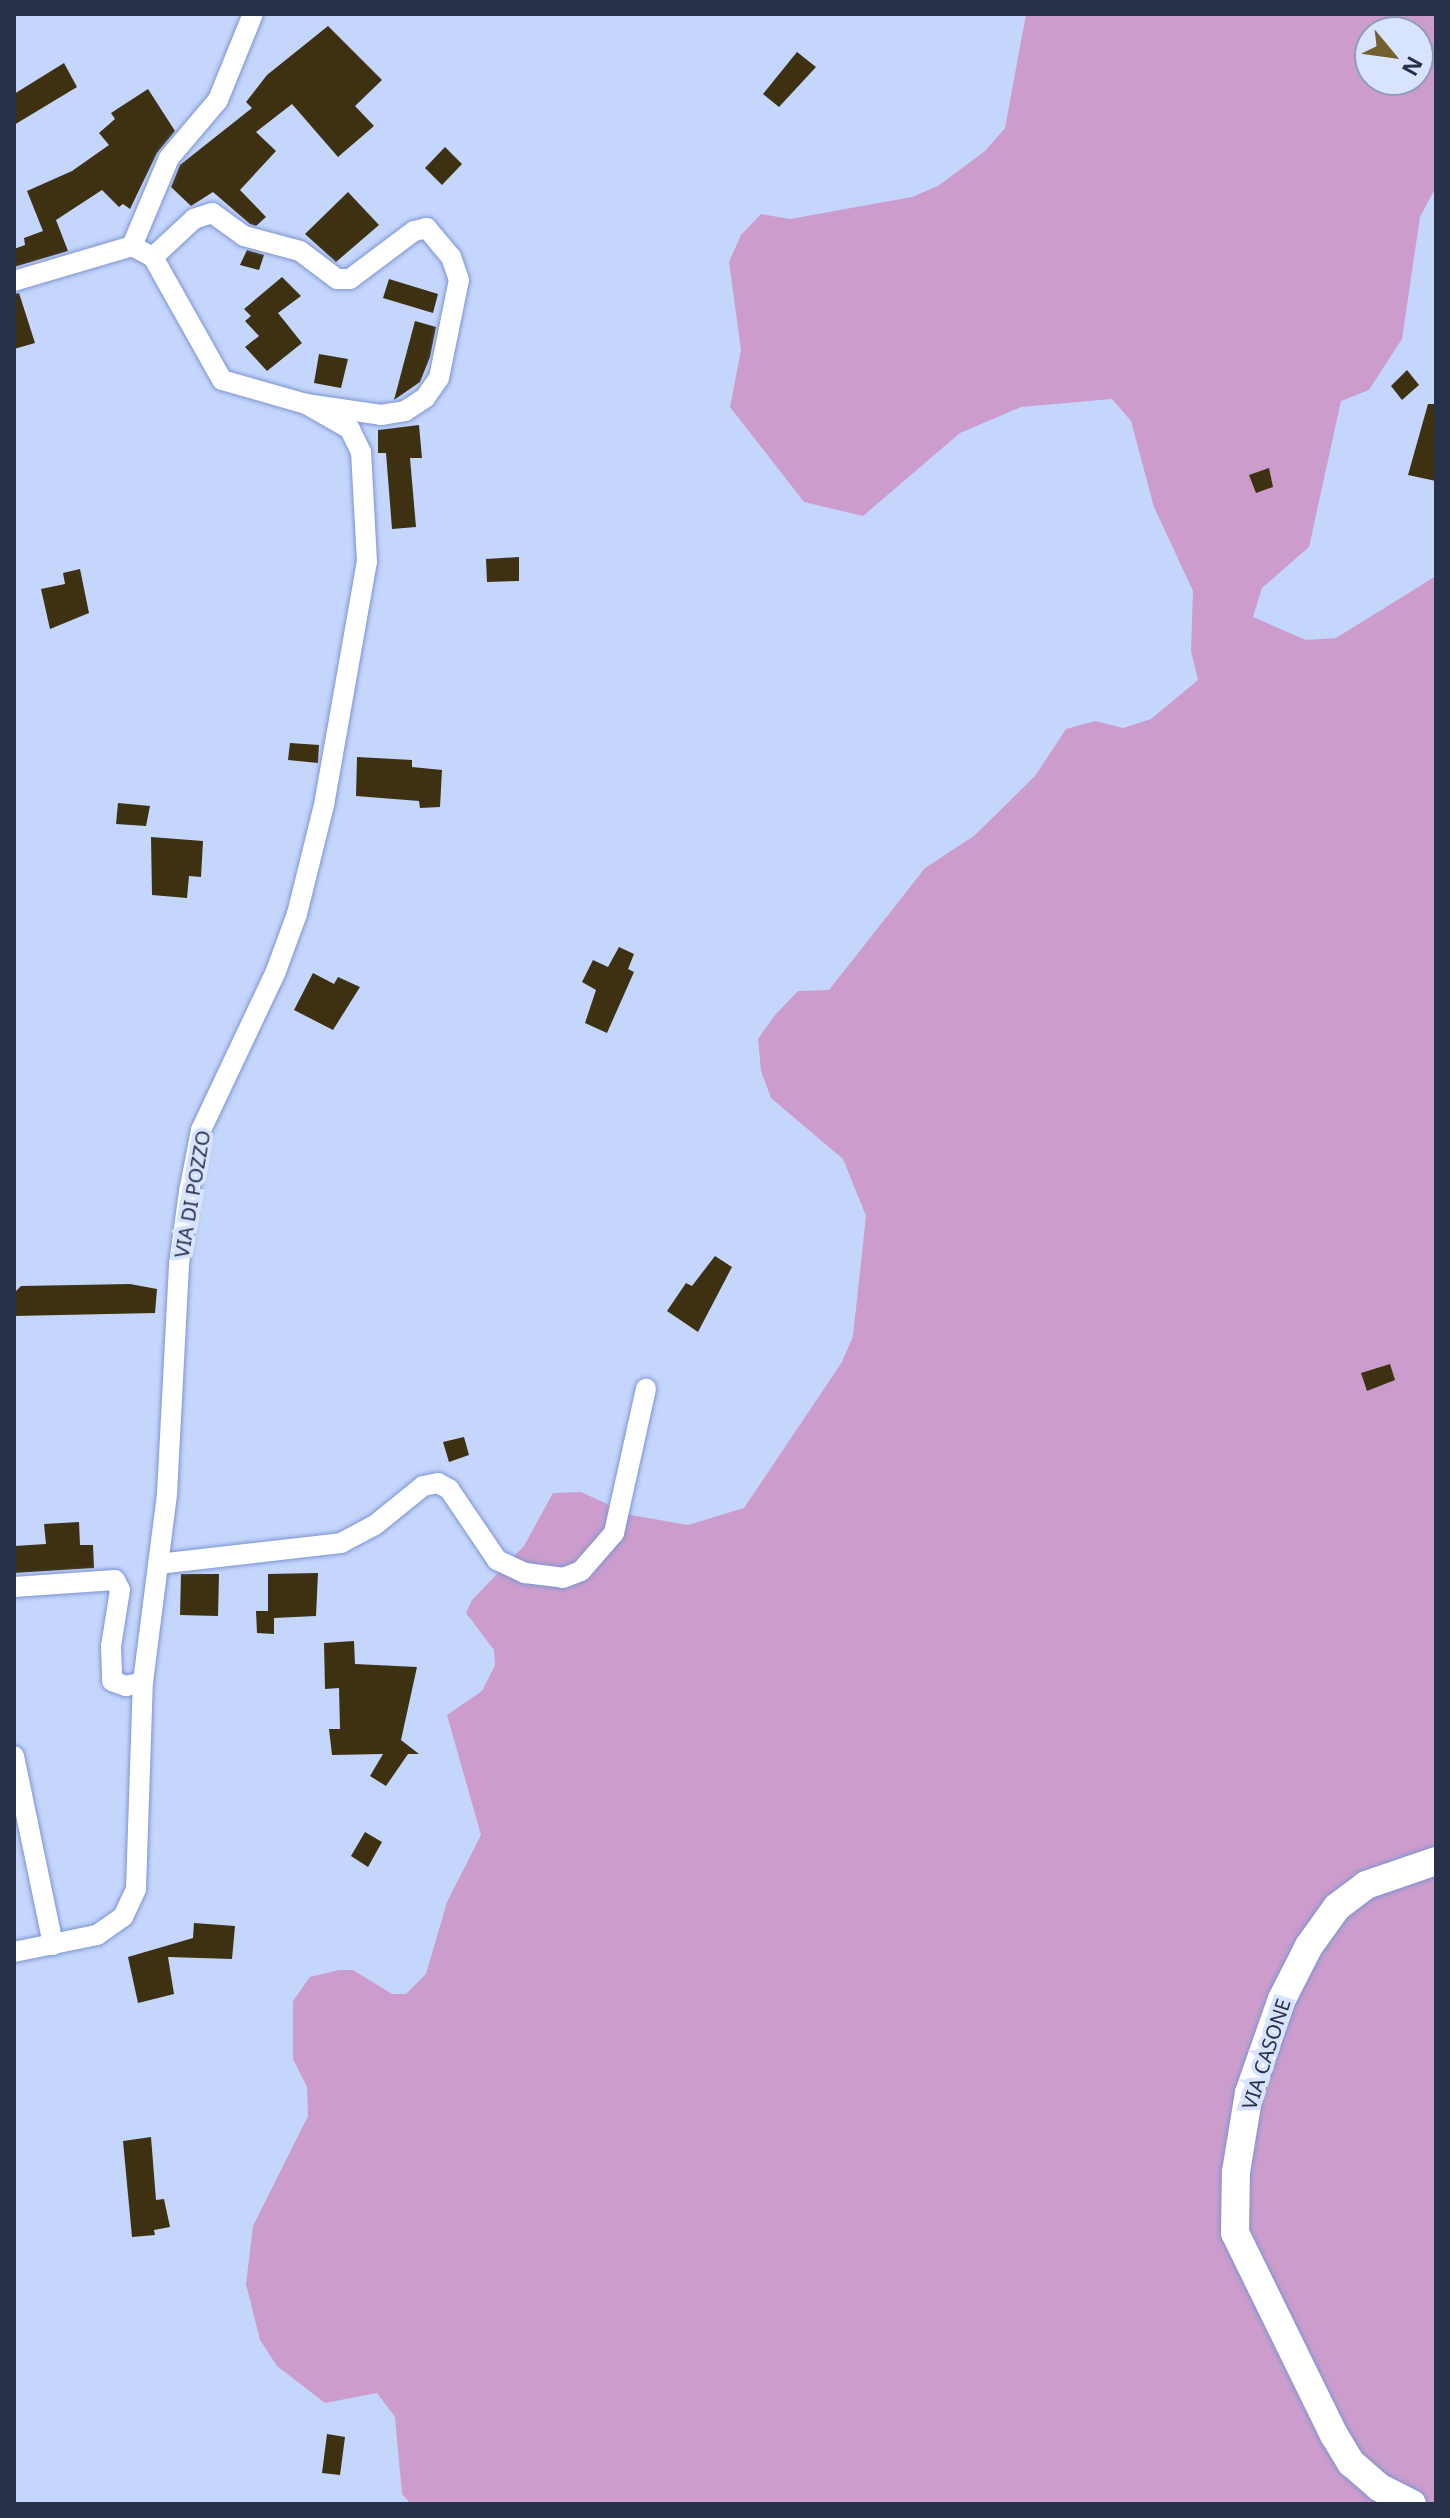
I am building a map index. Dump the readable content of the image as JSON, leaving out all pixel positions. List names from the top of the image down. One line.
{"streets":{"street":["VIA DI POZZO","VIA CASONE"]},"north":"bottom right"}
